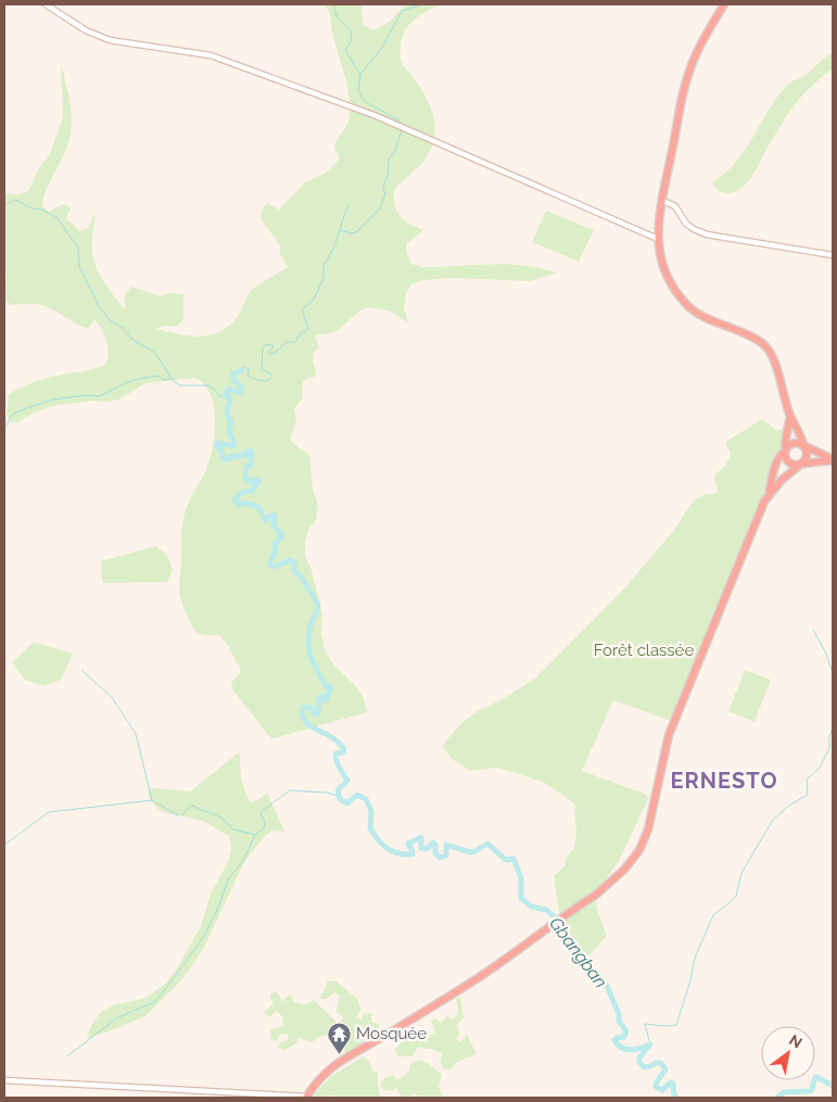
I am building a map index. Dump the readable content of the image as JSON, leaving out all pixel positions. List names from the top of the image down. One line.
{"districts":["ERNESTO"],"water":["Gbangban"],"parks":["Forêt classée"],"places":{"temple":["Mosquée"]},"north":"top right"}
